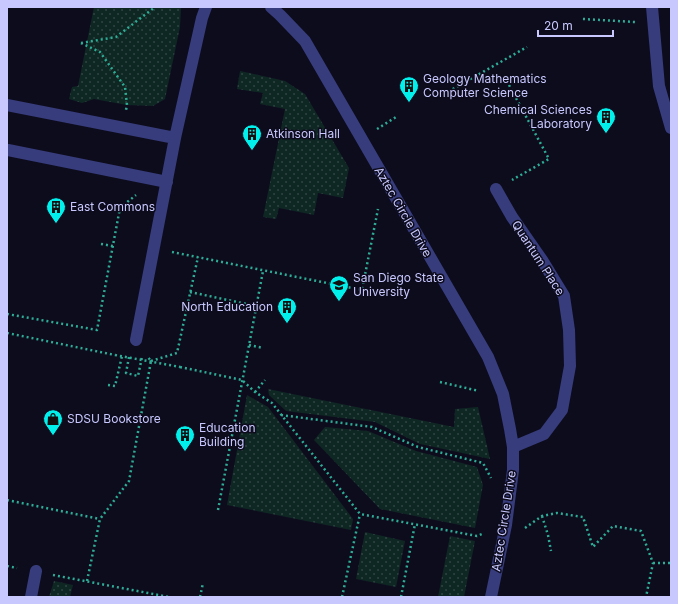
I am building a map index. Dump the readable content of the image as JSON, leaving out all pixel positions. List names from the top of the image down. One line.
{"streets":{"street":["Aztec Circle Drive","Quantum Place"]},"crossings":[["Aztec Circle Drive","Quantum Place"]],"places":{"building":["Geology Mathematics Computer Science","Chemical Sciences Laboratory","Atkinson Hall","East Commons","North Education","Education Building"],"school or university":["San Diego State University"],"shop":["SDSU Bookstore"]},"scale_bar":"20 m"}
